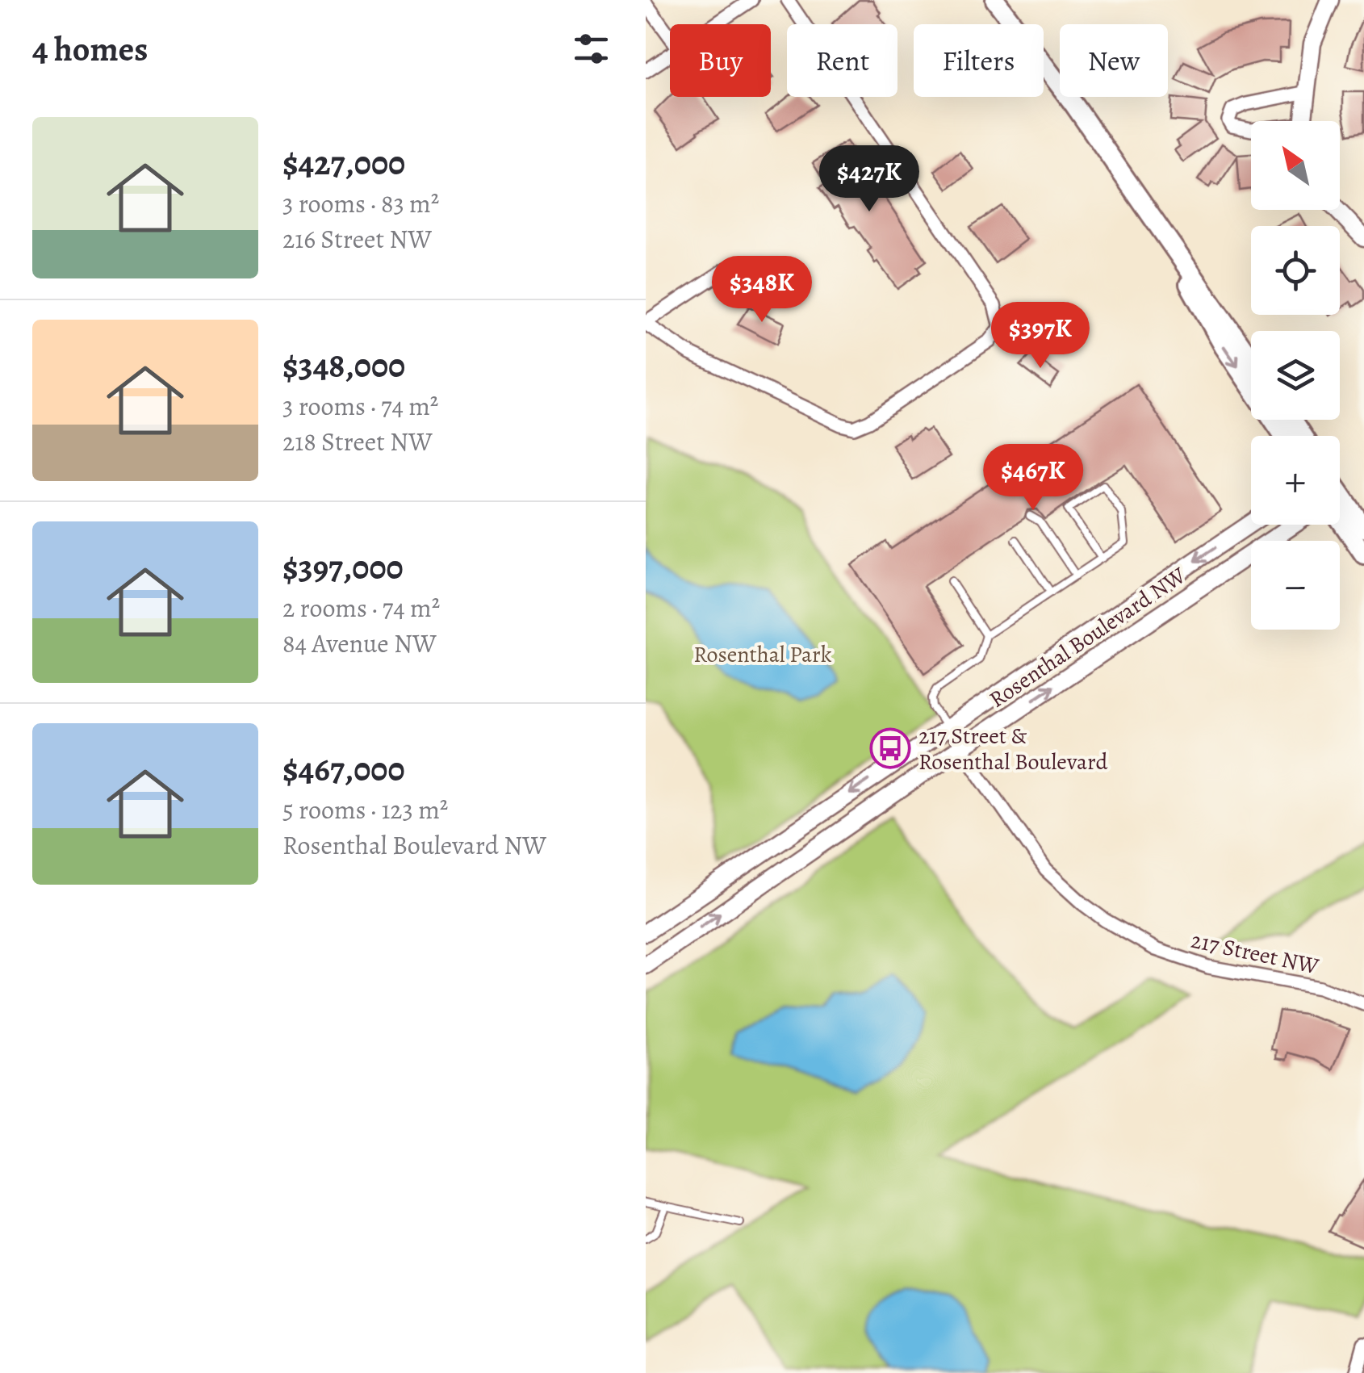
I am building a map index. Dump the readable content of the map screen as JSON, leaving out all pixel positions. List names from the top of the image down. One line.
{"streets":{"street":["Rosenthal Boulevard NW","217 Street NW"]},"crossings":[["Rosenthal Boulevard NW","217 Street NW"]],"parks":["Rosenthal Park"],"places":{"bus stop":["217 Street & Rosenthal Boulevard"]},"north":"top left","page":{"heading":"4 homes","chip":["Buy","Rent","Filters","New"],"list":[{"name":"$427,000","note":"3 rooms · 83 m² · 216 Street NW"},{"name":"$348,000","note":"3 rooms · 74 m² · 218 Street NW"},{"name":"$397,000","note":"2 rooms · 74 m² · 84 Avenue NW"},{"name":"$467,000","note":"5 rooms · 123 m² · Rosenthal Boulevard NW"}],"map_buttons":["+","−"],"price":["$427K","$348K","$397K","$467K"]}}
